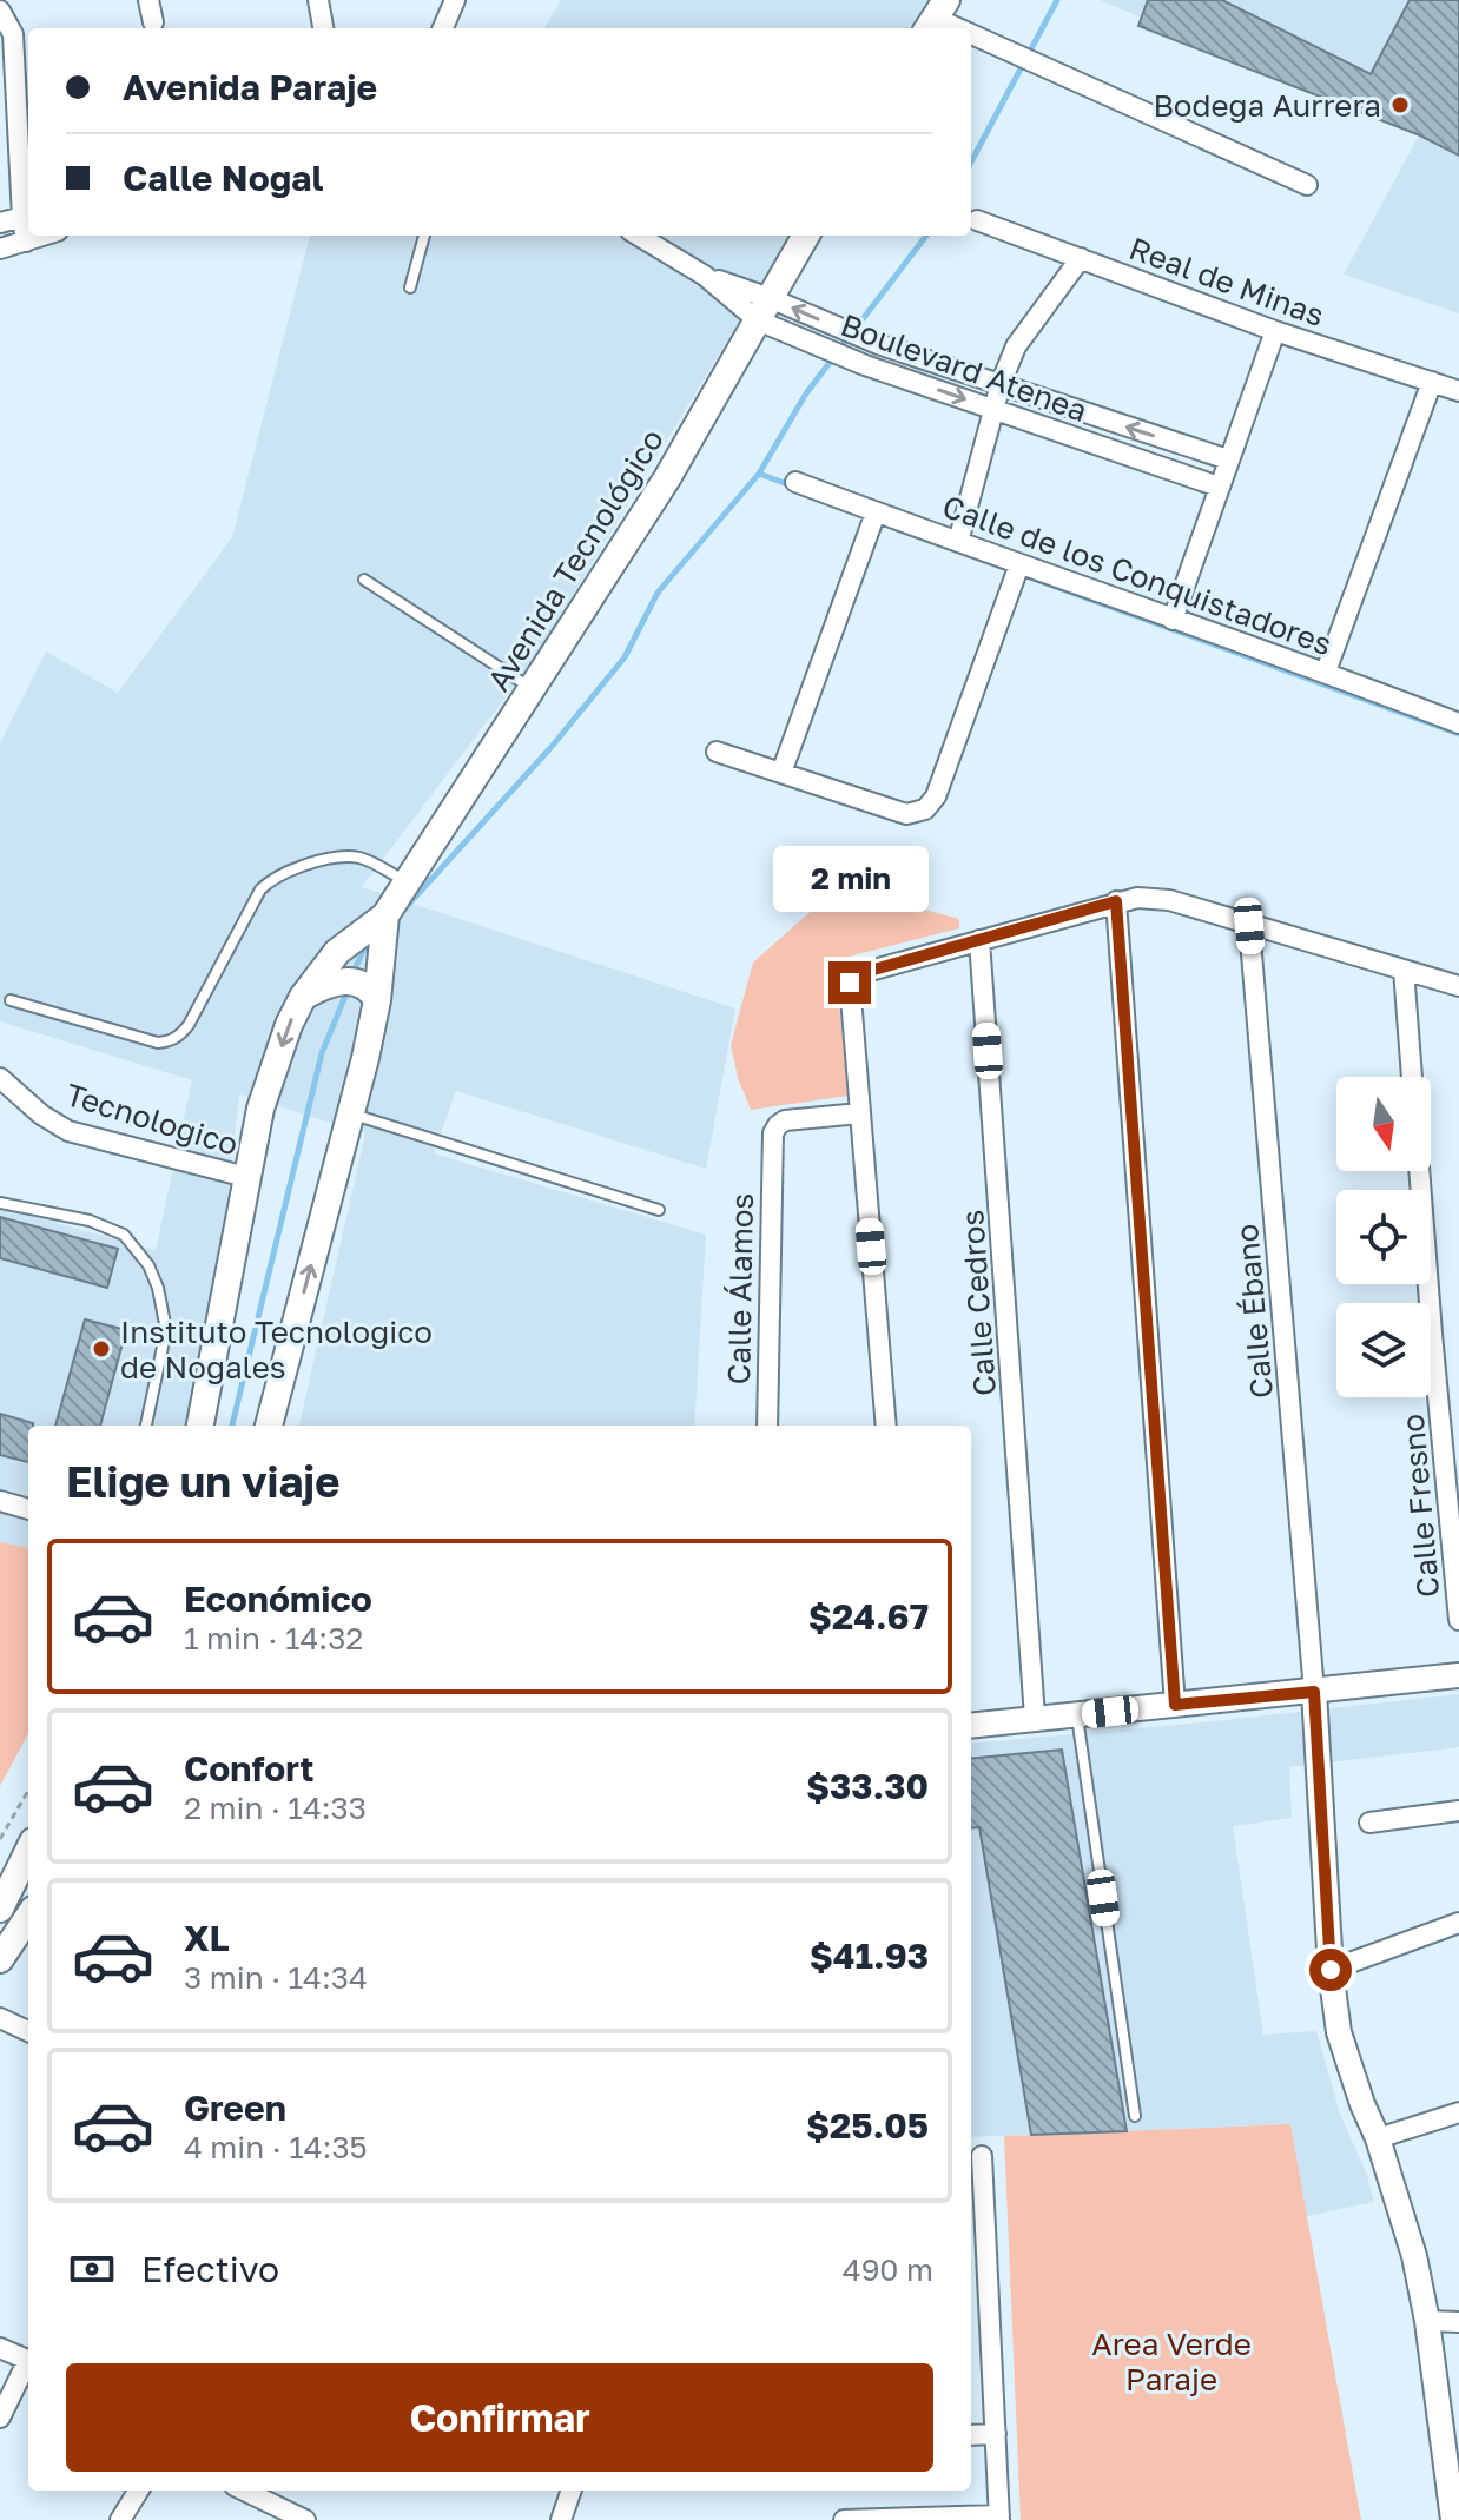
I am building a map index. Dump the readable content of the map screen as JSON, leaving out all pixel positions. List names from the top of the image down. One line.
{"streets":{"main road":["Avenida Tecnológico"],"street":["Real de Minas","Boulevard Atenea","Calle de los Conquistadores","Tecnologico","Calle Álamos","Calle Cedros","Calle Ébano","Calle Fresno"]},"crossings":[["Boulevard Atenea","Avenida Tecnológico"],["Avenida Tecnológico","Tecnologico"]],"parks":["Area Verde Paraje"],"places":["Bodega Aurrera","Instituto Tecnologico de Nogales"],"north":"bottom","page":{"banner":["Avenida Paraje","Calle Nogal"],"bubble":"2 min","heading":"Elige un viaje","list":[{"name":"Económico","note":"1 min · 14:32","value":"$24.67"},{"name":"Confort","note":"2 min · 14:33","value":"$33.30"},{"name":"XL","note":"3 min · 14:34","value":"$41.93"},{"name":"Green","note":"4 min · 14:35","value":"$25.05"}],"pay":["Efectivo","490 m"],"buttons":"Confirmar"}}
